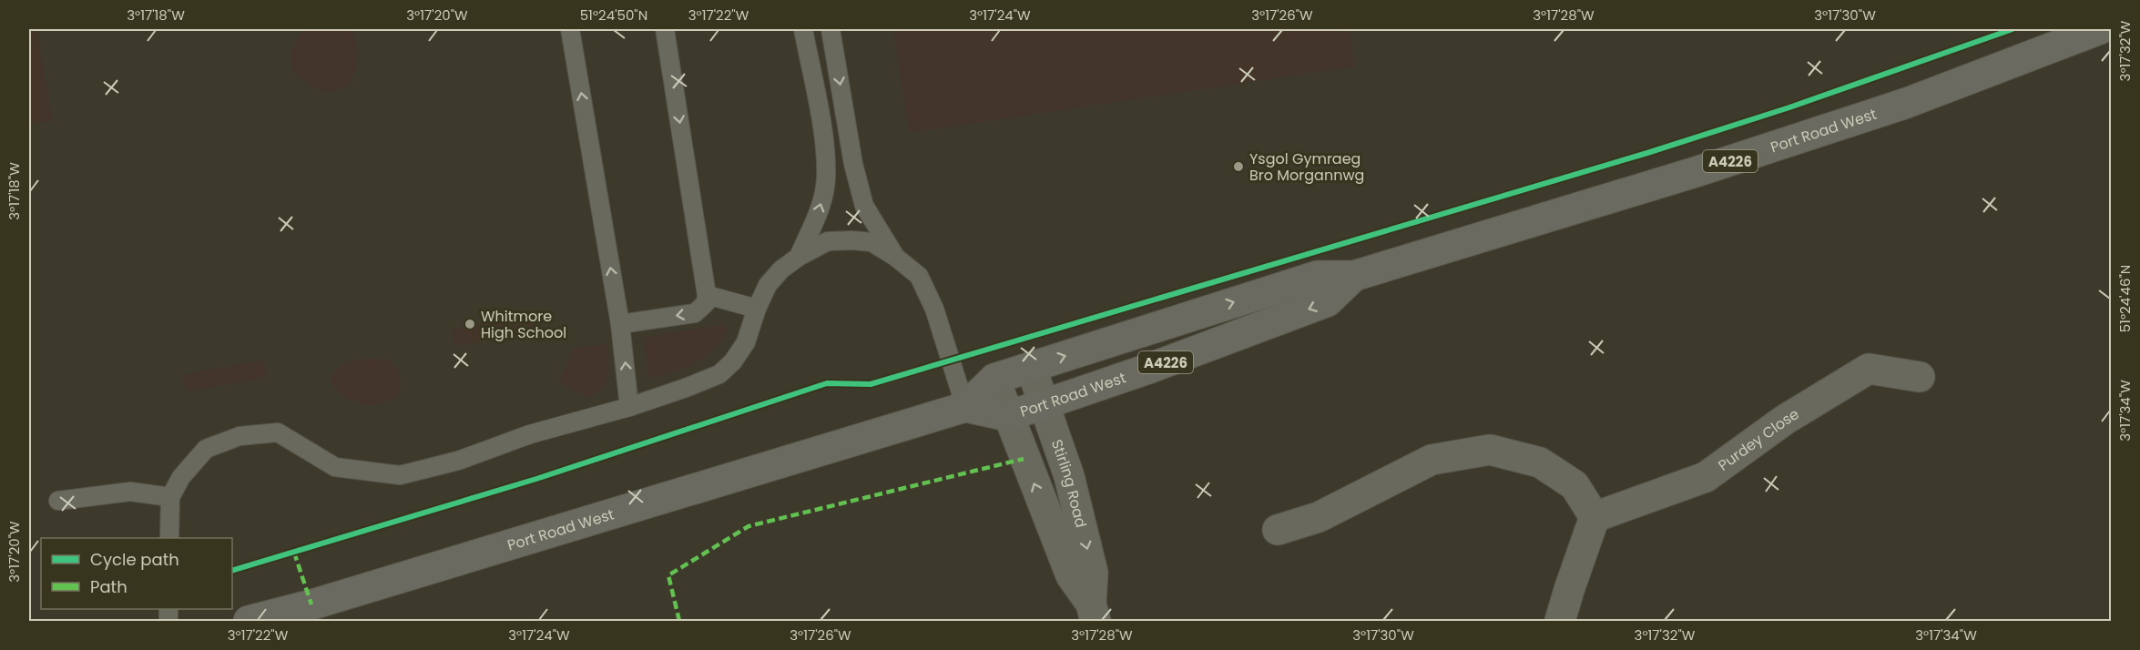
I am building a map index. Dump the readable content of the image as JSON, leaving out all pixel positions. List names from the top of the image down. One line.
{"streets":{"main road":["Port Road West","A4226"],"street":["Purdey Close","Stirling Road"]},"crossings":[["Port Road West","Stirling Road"]],"places":["Ysgol Gymraeg Bro Morgannwg","Whitmore High School"],"legend":["Cycle path","Path"],"coordinates":["3°17'18\"W","3°17'20\"W","51°24'50\"N","3°17'22\"W","3°17'24\"W","3°17'26\"W","3°17'28\"W","3°17'30\"W","3°17'32\"W","51°24'46\"N","3°17'34\"W"]}
